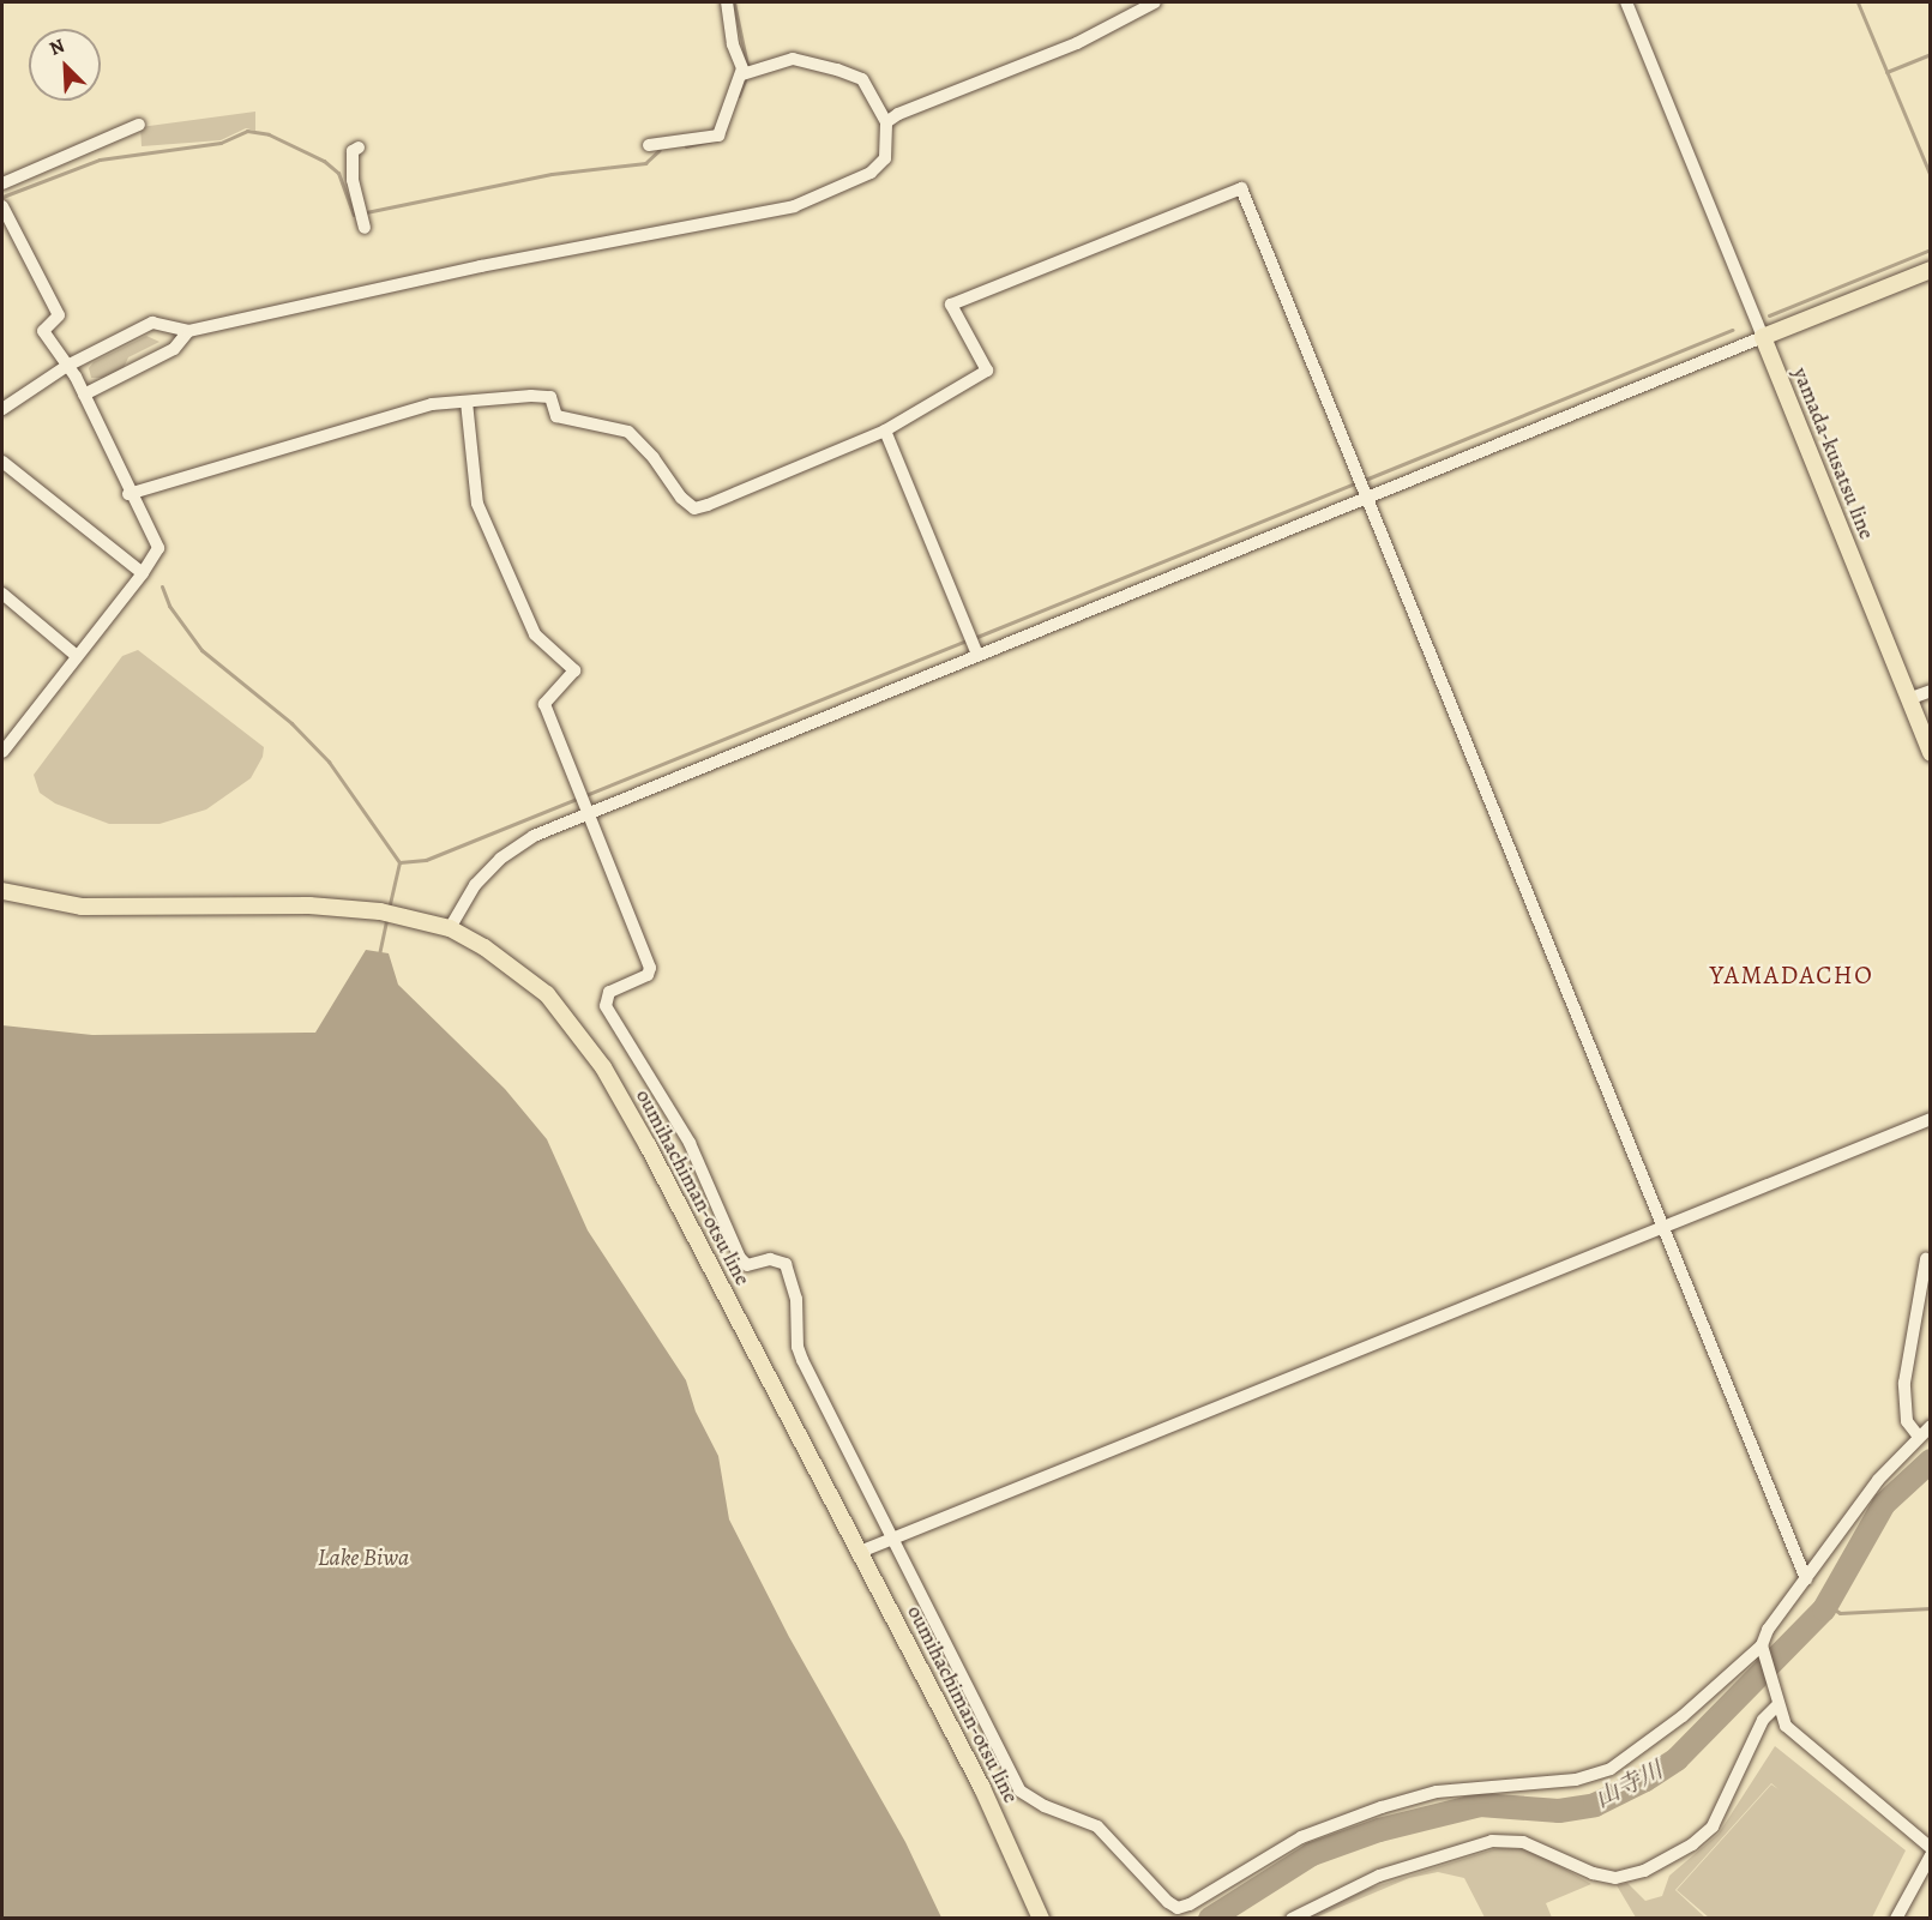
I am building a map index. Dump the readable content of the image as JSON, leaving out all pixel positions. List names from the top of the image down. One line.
{"streets":{"main road":["yamada-kusatsu line","oumihachiman-otsu line"]},"districts":["YAMADACHO"],"water":["Lake Biwa","山寺川"],"north":"top left"}
